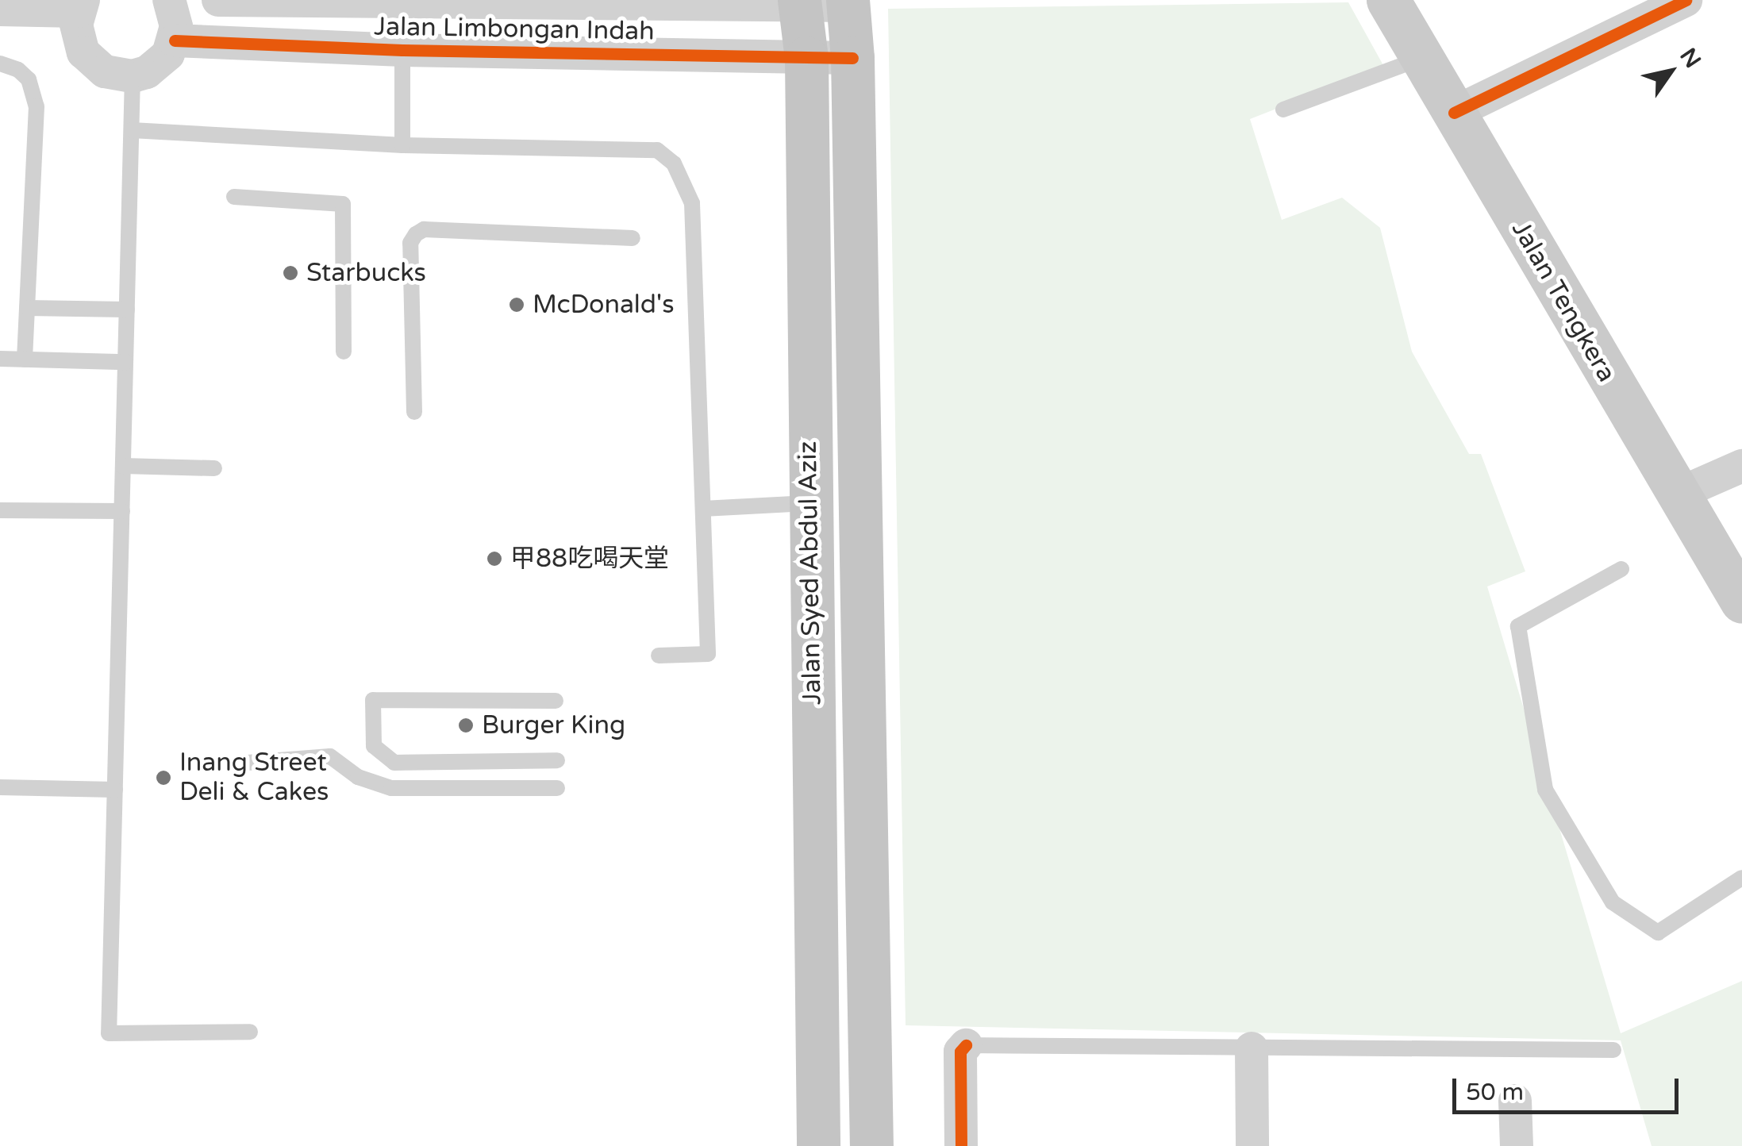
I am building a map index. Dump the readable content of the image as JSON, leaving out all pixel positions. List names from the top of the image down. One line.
{"streets":{"main road":["Jalan Tengkera","Jalan Syed Abdul Aziz"],"street":["Jalan Limbongan Indah"]},"crossings":[["Jalan Limbongan Indah","Jalan Syed Abdul Aziz"]],"places":["Starbucks","McDonald's","甲88吃喝天堂","Burger King","Inang Street Deli & Cakes"],"scale_bar":"50 m","north":"top right"}
